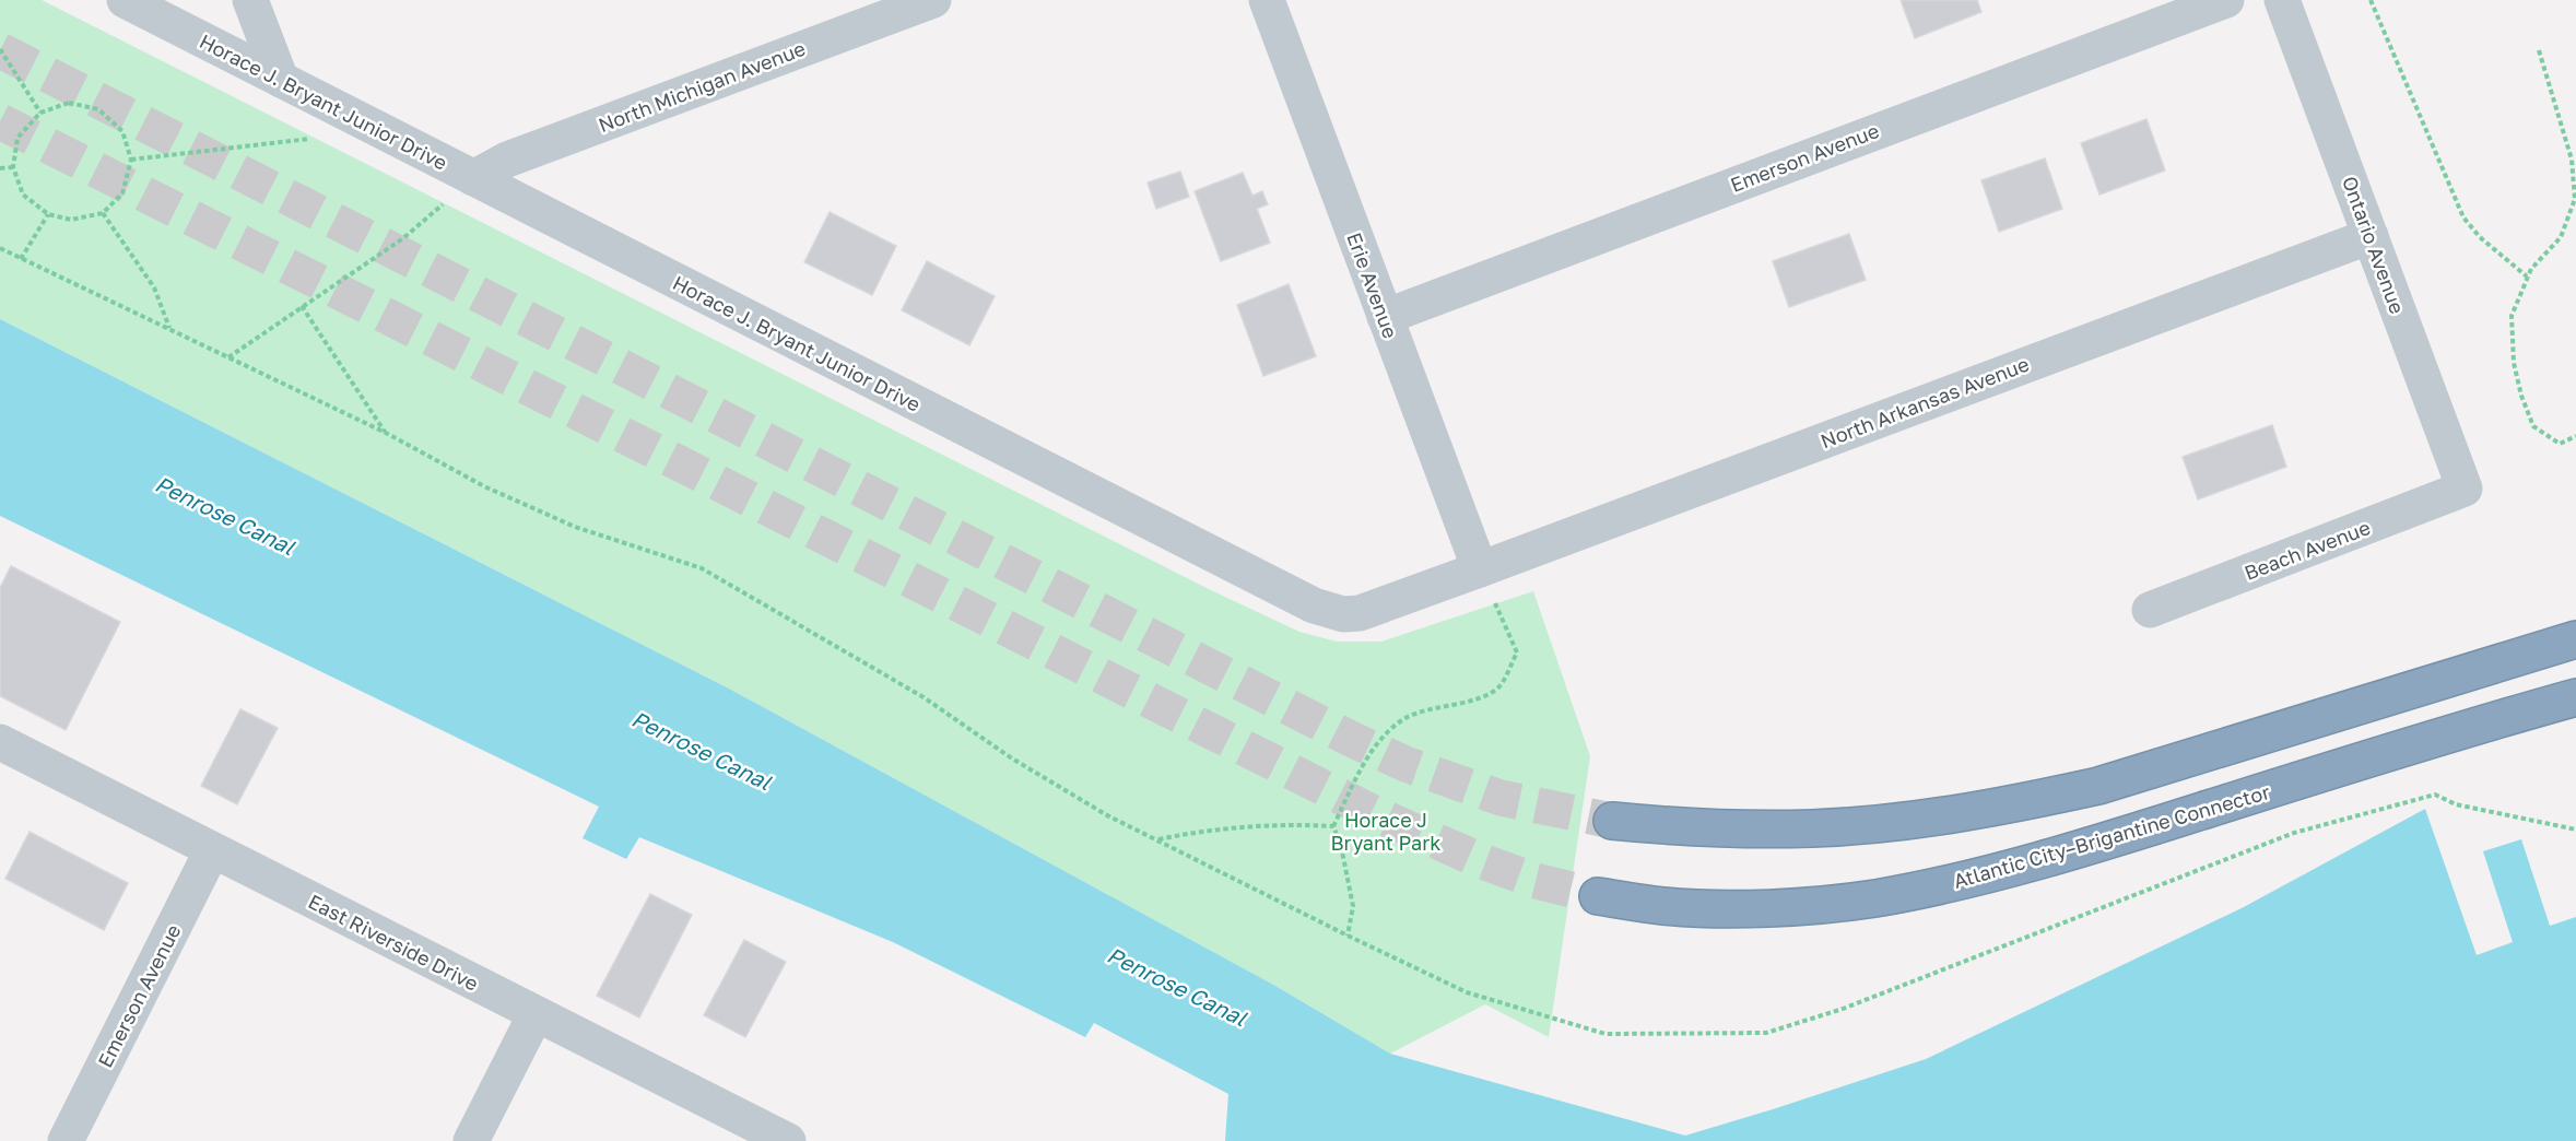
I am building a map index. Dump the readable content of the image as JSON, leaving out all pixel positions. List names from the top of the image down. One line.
{"streets":{"highway":["Atlantic City–Brigantine Connector"],"street":["North Michigan Avenue","Horace J. Bryant Junior Drive","Emerson Avenue","Ontario Avenue","Erie Avenue","North Arkansas Avenue","Beach Avenue","East Riverside Drive"]},"crossings":[["North Michigan Avenue","Horace J. Bryant Junior Drive"],["Horace J. Bryant Junior Drive","Erie Avenue"],["Horace J. Bryant Junior Drive","North Arkansas Avenue"],["Emerson Avenue","Erie Avenue"],["Emerson Avenue","East Riverside Drive"],["Ontario Avenue","North Arkansas Avenue"],["Ontario Avenue","Beach Avenue"],["Erie Avenue","North Arkansas Avenue"]],"water":["Penrose Canal"],"parks":["Horace J Bryant Park"]}
